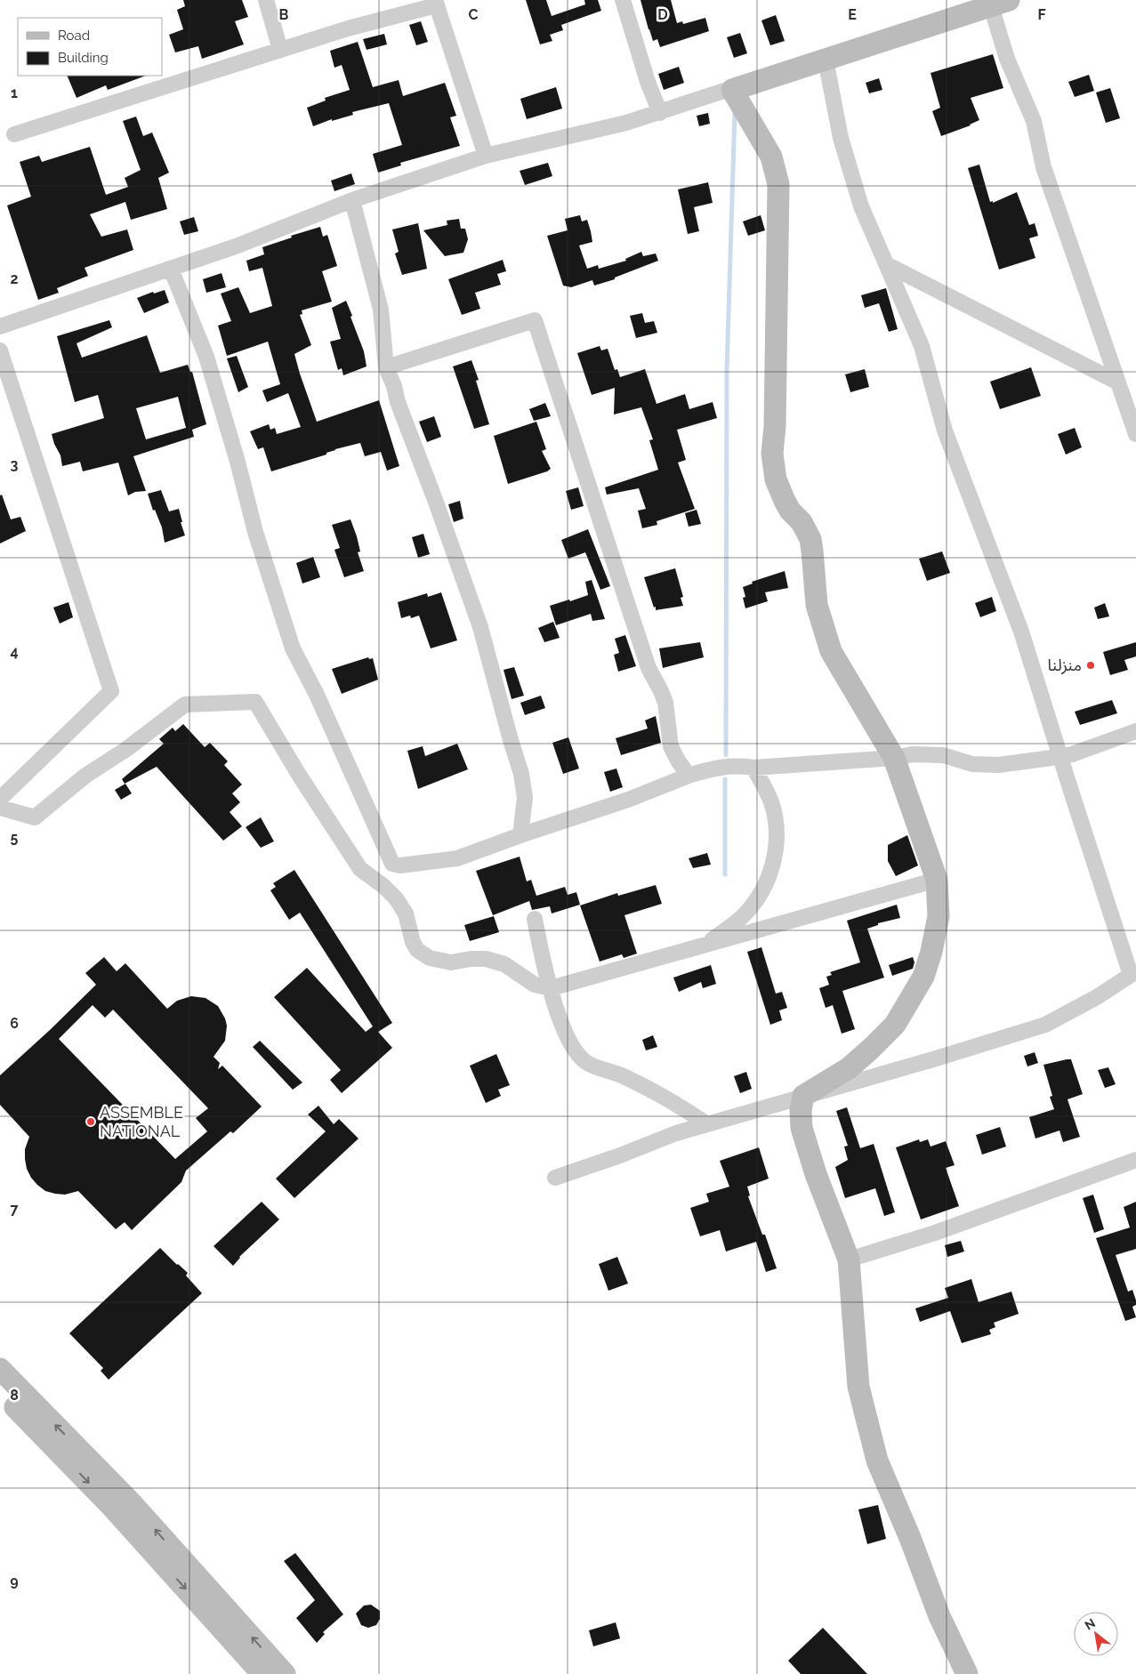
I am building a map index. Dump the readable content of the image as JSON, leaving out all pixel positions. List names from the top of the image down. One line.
{"places":["منزلنا","ASSEMBLE NATIONAL"],"legend":["Road","Building"],"north":"top left","grid":{"columns":["B","C","D","E","F"],"rows":["1","2","3","4","5","6","7","8","9"]}}
